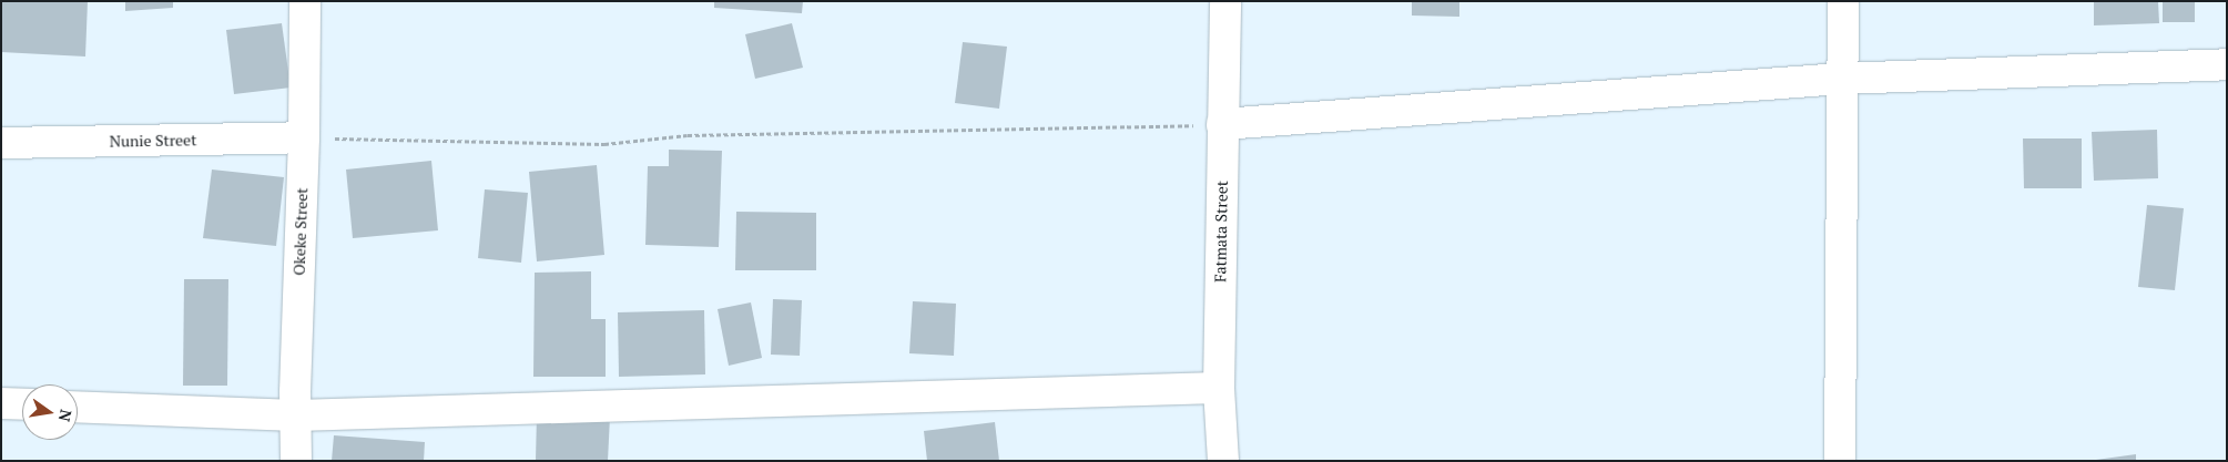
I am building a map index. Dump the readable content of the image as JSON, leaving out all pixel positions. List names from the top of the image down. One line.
{"streets":{"street":["Nunie Street","Okeke Street","Fatmata Street"]},"crossings":[["Nunie Street","Okeke Street"]],"north":"right"}
